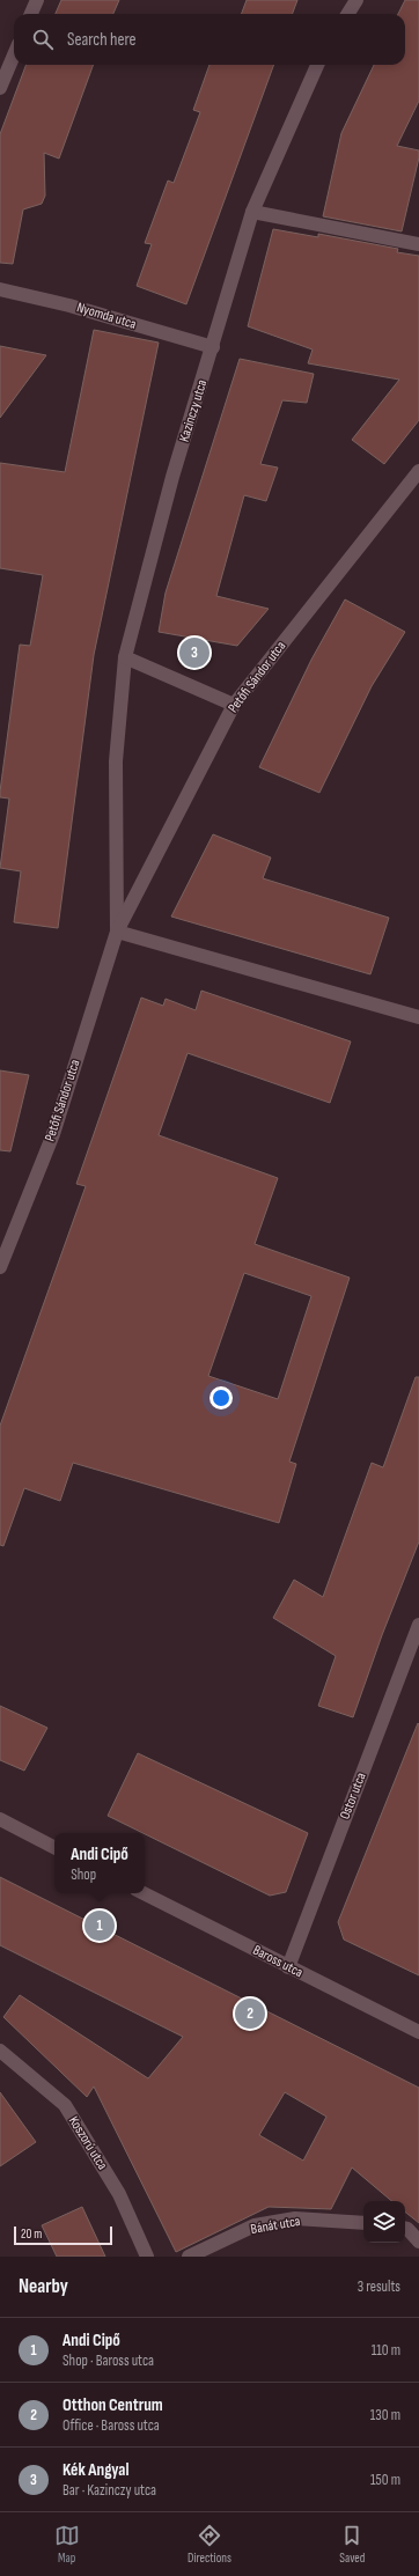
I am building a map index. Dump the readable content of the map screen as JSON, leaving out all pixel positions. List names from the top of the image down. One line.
{"streets":{"street":["Nyomda utca","Kazinczy utca","Petőfi Sándor utca","Ostor utca","Baross utca","Koszorú utca","Bánát utca"]},"crossings":[["Nyomda utca","Kazinczy utca"],["Kazinczy utca","Petőfi Sándor utca"],["Ostor utca","Baross utca"]],"scale_bar":"20 m","page":{"search":"Search here","pins":["3","1","2"],"popup":["Andi Cipő","Shop"],"scale":"20 m","heading":["Nearby","3 results"],"list":[{"mark":"1","name":"Andi Cipő","note":"Shop · Baross utca","value":"110 m"},{"mark":"2","name":"Otthon Centrum","note":"Office · Baross utca","value":"130 m"},{"mark":"3","name":"Kék Angyal","note":"Bar · Kazinczy utca","value":"150 m"}],"nav":["Map","Directions","Saved"]}}
